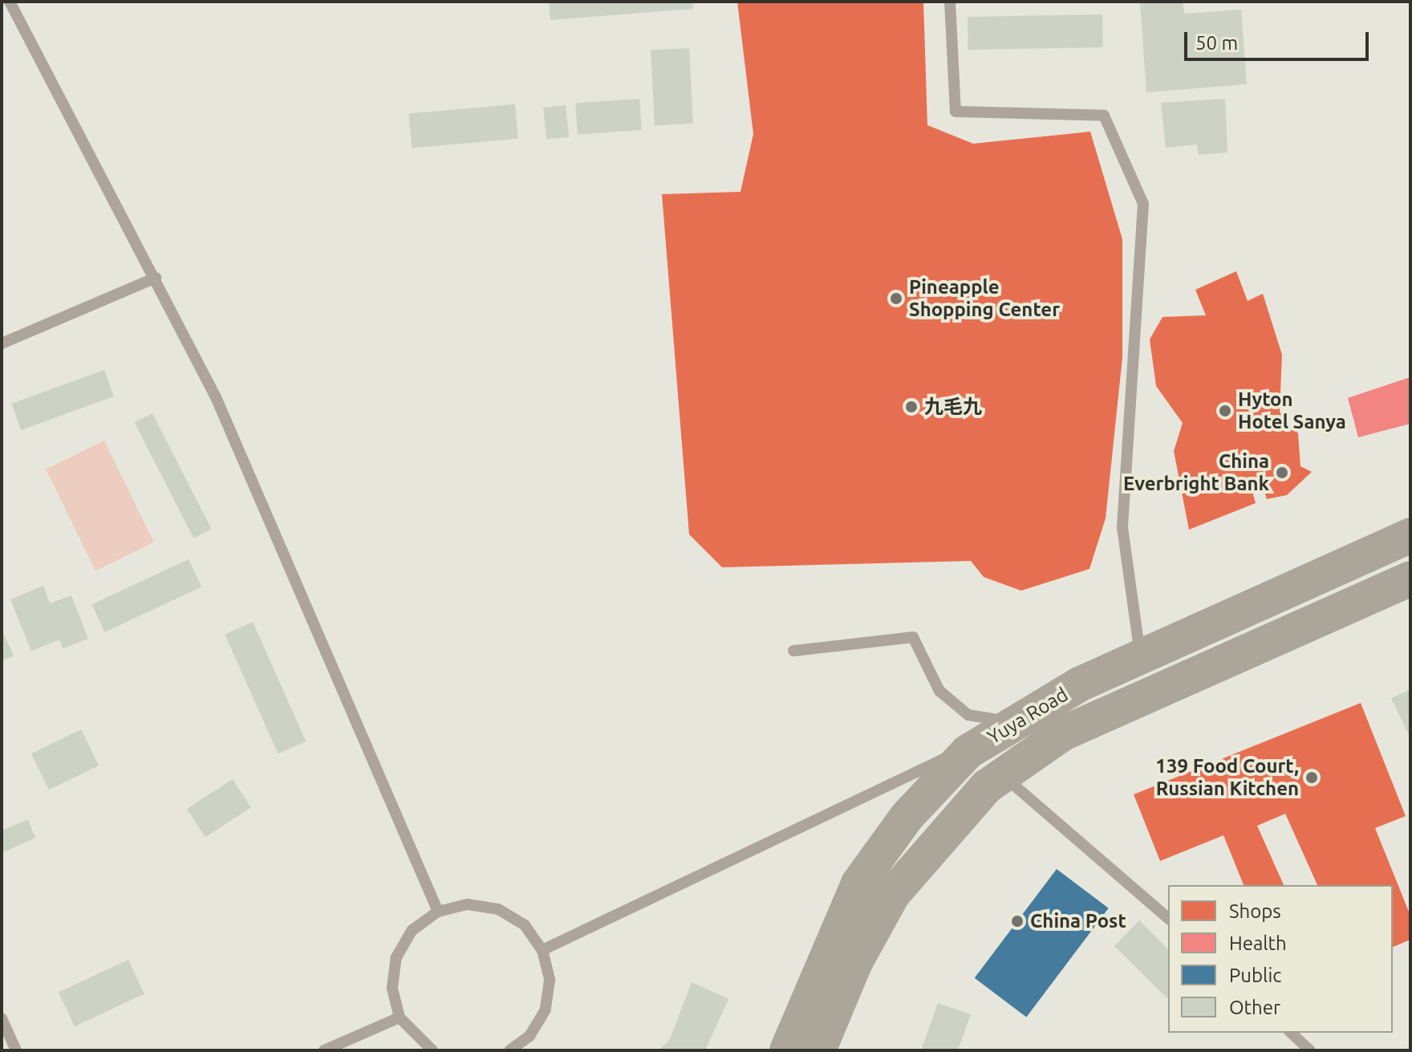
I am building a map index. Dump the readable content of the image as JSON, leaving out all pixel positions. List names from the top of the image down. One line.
{"streets":{"highway":["Yuya Road"]},"places":["Pineapple Shopping Center","九毛九","Hyton Hotel Sanya","China Everbright Bank","139 Food Court, Russian Kitchen","China Post"],"legend":["Shops","Health","Public","Other"],"scale_bar":"50 m"}
